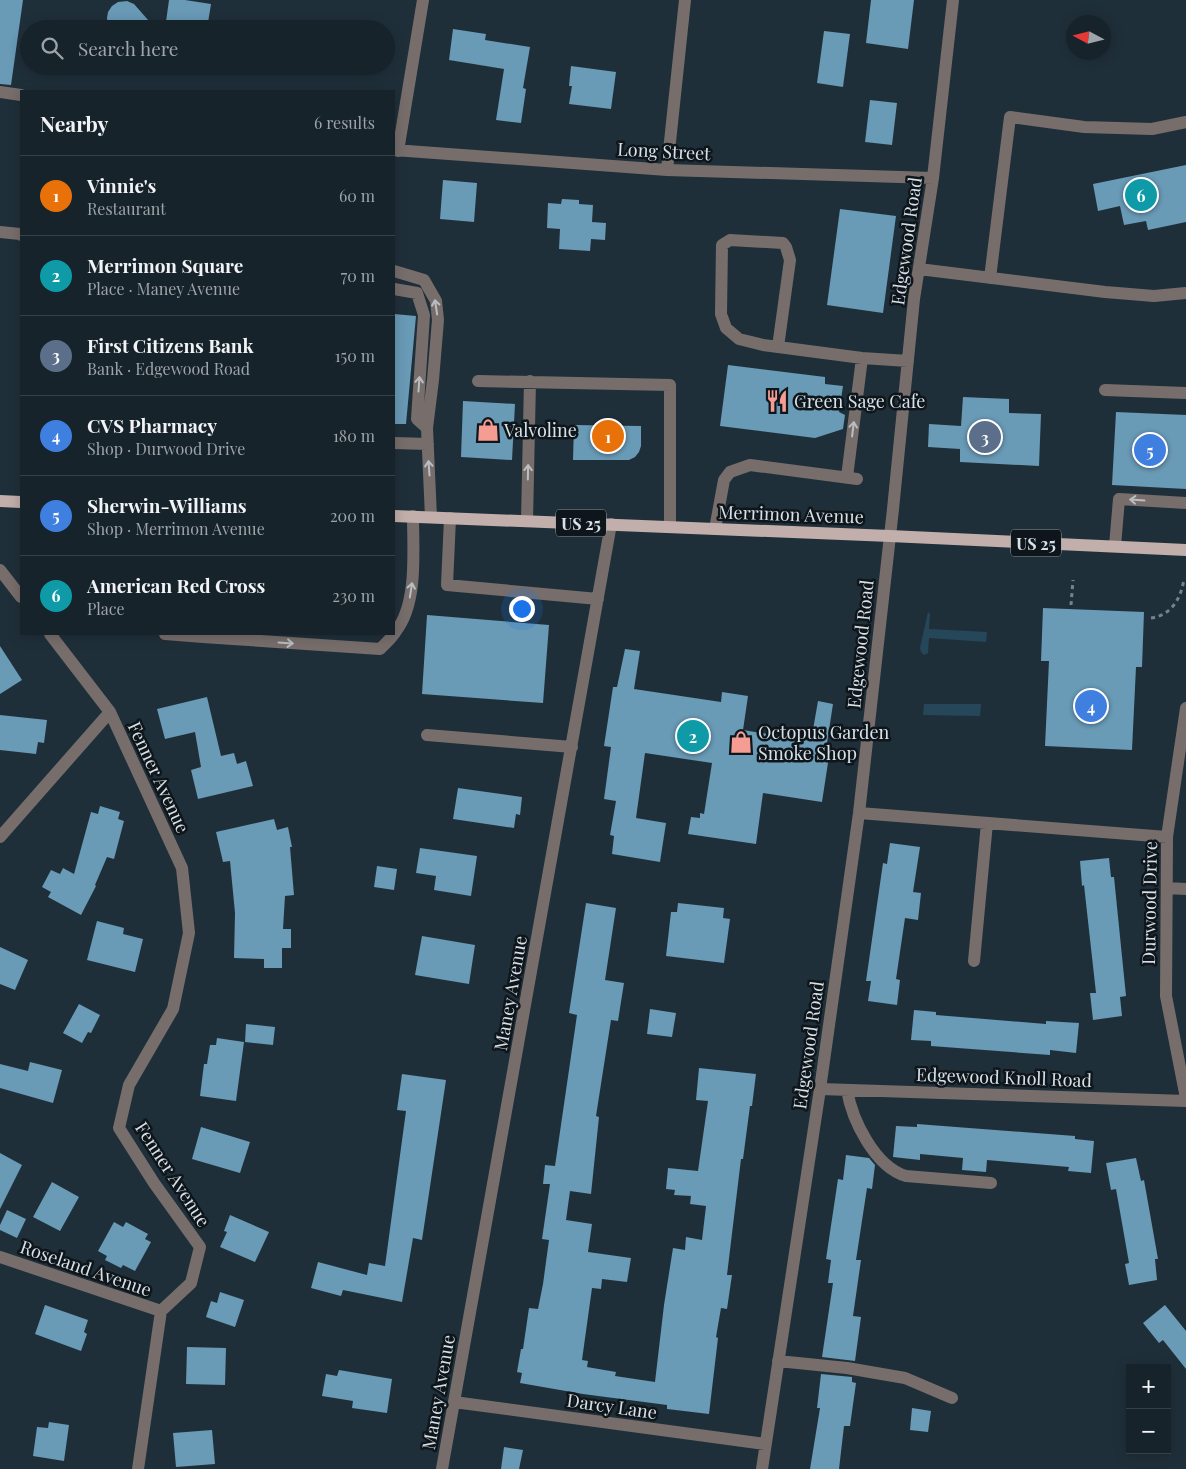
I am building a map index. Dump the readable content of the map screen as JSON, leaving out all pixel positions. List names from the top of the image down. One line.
{"streets":{"main road":["Merrimon Avenue","US 25"],"street":["Long Street","Edgewood Road","Fenner Avenue","Durwood Drive","Maney Avenue","Edgewood Knoll Road","Roseland Avenue","Darcy Lane"]},"crossings":[["Long Street","Edgewood Road"],["Edgewood Road","Merrimon Avenue"],["Edgewood Road","Edgewood Knoll Road"],["Edgewood Road","Darcy Lane"],["Merrimon Avenue","Maney Avenue"],["Fenner Avenue","Roseland Avenue"],["Durwood Drive","Edgewood Knoll Road"],["Maney Avenue","Darcy Lane"]],"places":{"restaurant":["Green Sage Cafe"],"shop":["Valvoline","Octopus Garden Smoke Shop"]},"north":"left","page":{"search":"Search here","heading":["Nearby","6 results"],"list":[{"mark":"1","name":"Vinnie's","note":"Restaurant","value":"60 m"},{"mark":"2","name":"Merrimon Square","note":"Place · Maney Avenue","value":"70 m"},{"mark":"3","name":"First Citizens Bank","note":"Bank · Edgewood Road","value":"150 m"},{"mark":"4","name":"CVS Pharmacy","note":"Shop · Durwood Drive","value":"180 m"},{"mark":"5","name":"Sherwin-Williams","note":"Shop · Merrimon Avenue","value":"200 m"},{"mark":"6","name":"American Red Cross","note":"Place","value":"230 m"}],"pins":["6","1","3","5","4","2"],"map_buttons":["+","−"]}}
